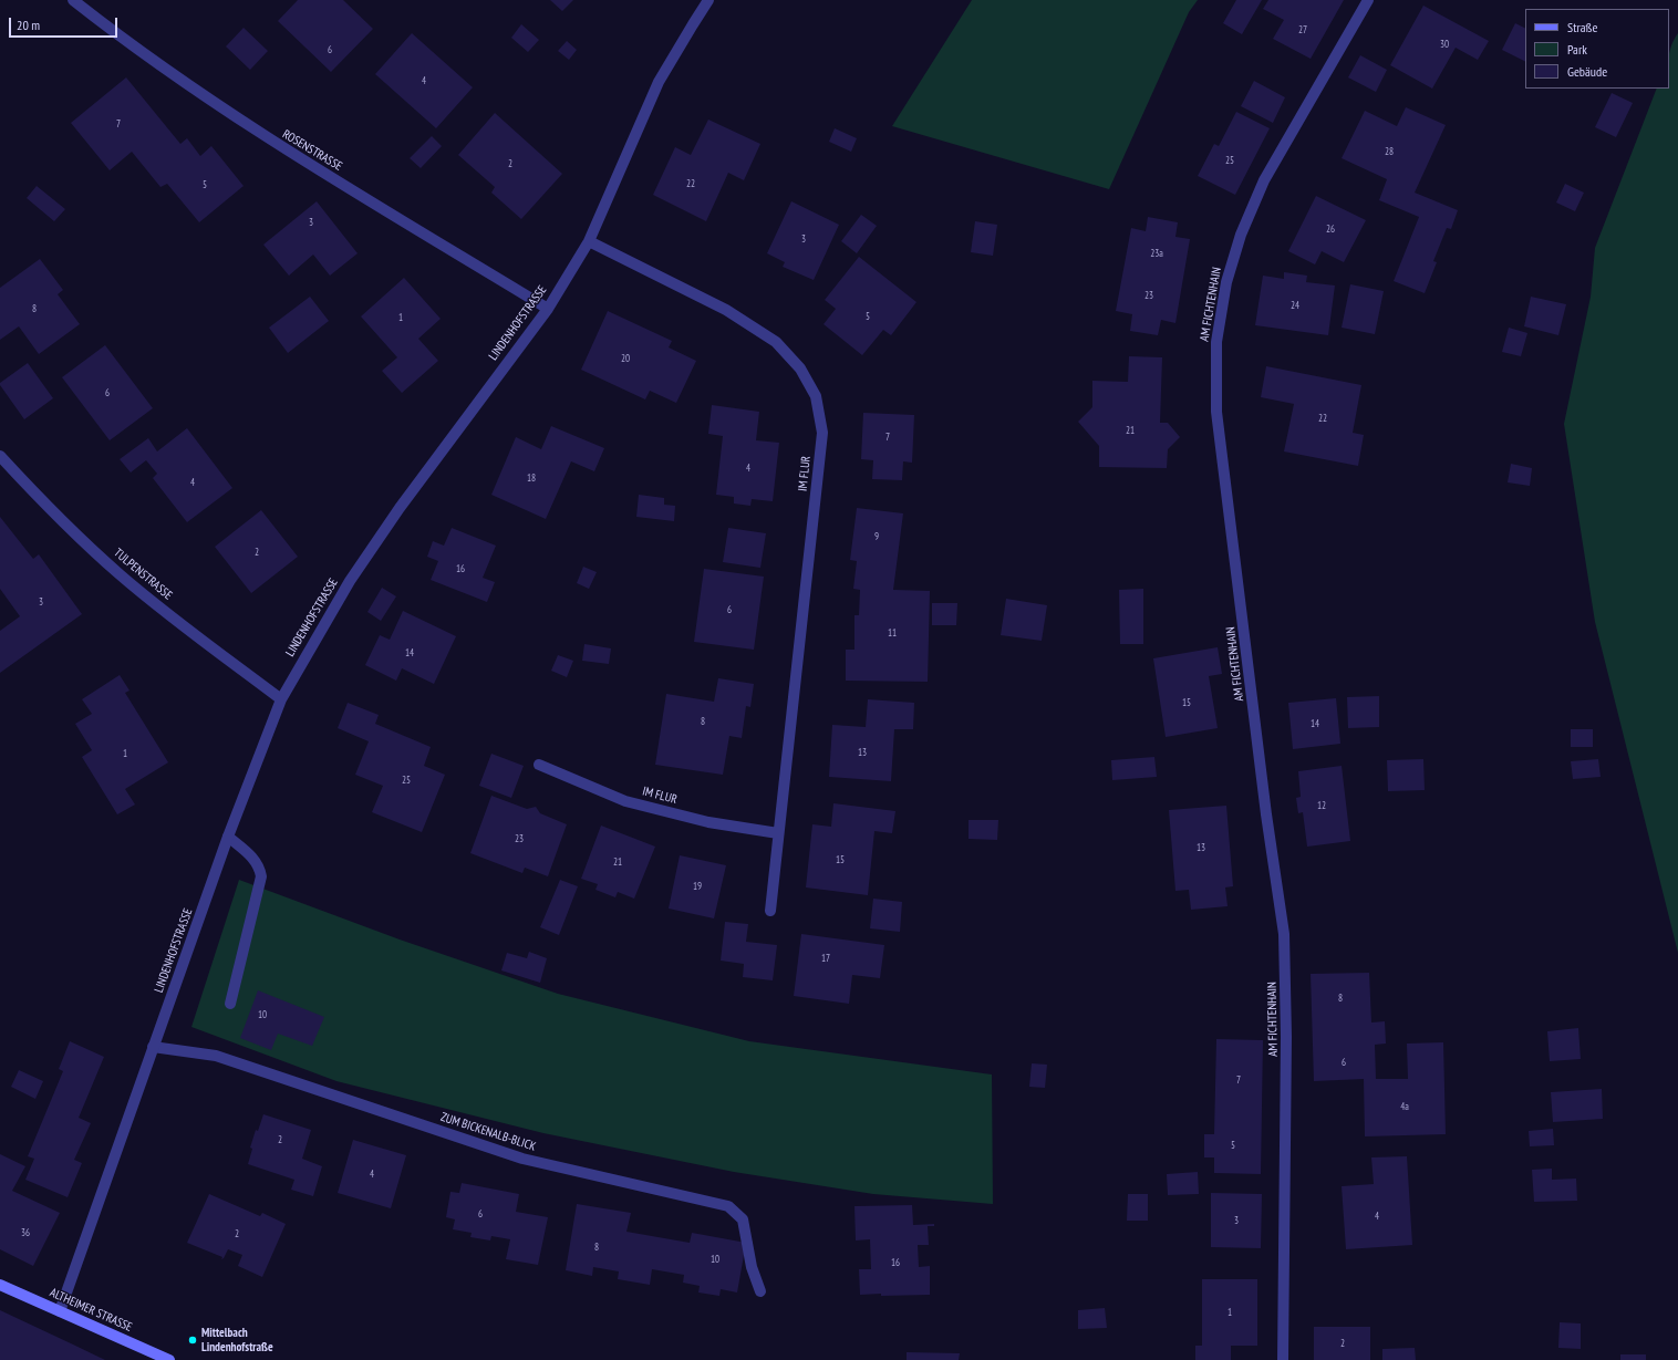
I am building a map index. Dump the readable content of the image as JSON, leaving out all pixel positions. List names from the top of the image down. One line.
{"streets":{"main road":["ALTHEIMER STRASSE"],"street":["ROSENSTRASSE","AM FICHTENHAIN","LINDENHOFSTRASSE","IM FLUR","TULPENSTRASSE","ZUM BICKENALB-BLICK"]},"crossings":[["ROSENSTRASSE","LINDENHOFSTRASSE"],["LINDENHOFSTRASSE","IM FLUR"],["LINDENHOFSTRASSE","TULPENSTRASSE"],["LINDENHOFSTRASSE","ZUM BICKENALB-BLICK"],["LINDENHOFSTRASSE","ALTHEIMER STRASSE"]],"places":["Mittelbach Lindenhofstraße"],"house_numbers":["27","30","6","4","7","28","25","2","22","5","3","26","3","23a","23","24","8","5","1","20","6","22","21","7","4","18","4","9","2","16","3","6","11","14","15","8","14","13","1","25","12","23","13","15","21","19","17","8","10","6","7","4a","2","5","4","6","4","3","36","2","8","10","16","1","2"],"legend":["Straße","Park","Gebäude"],"scale_bar":"20 m"}
